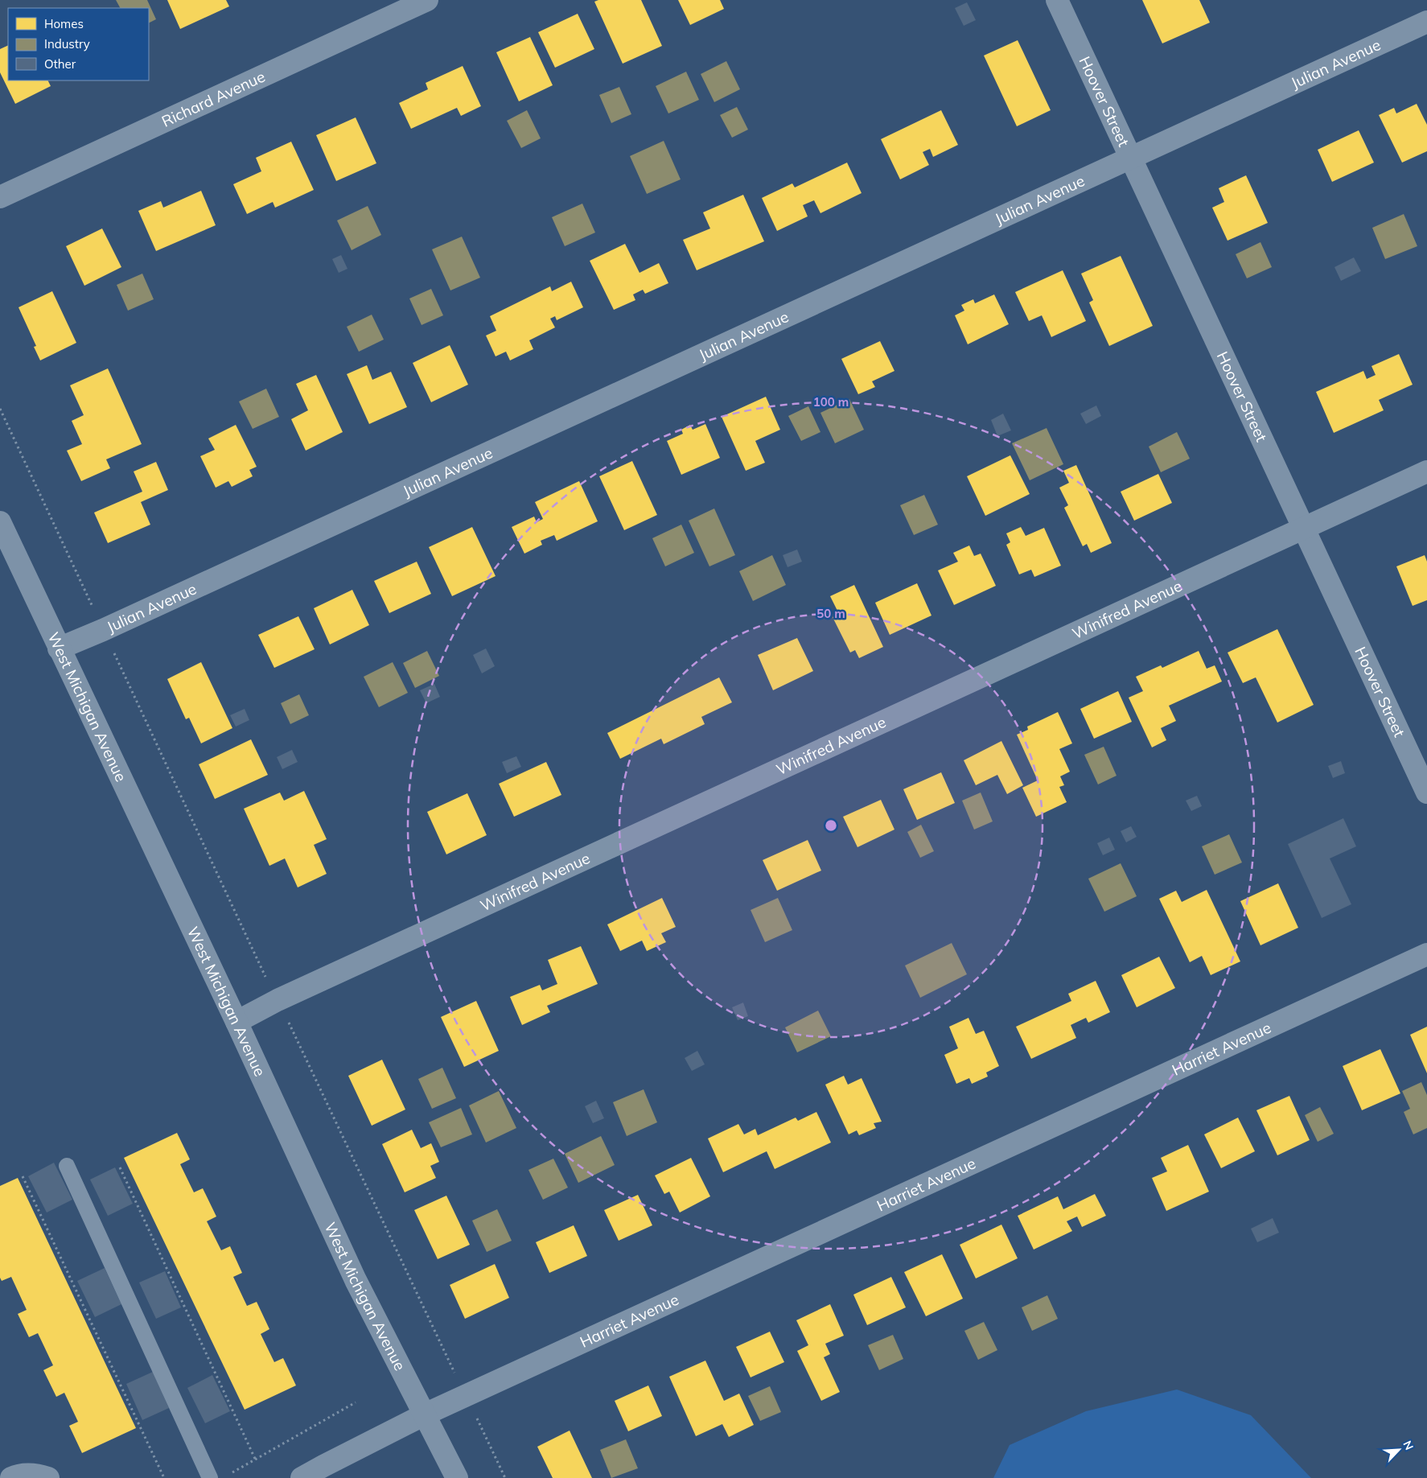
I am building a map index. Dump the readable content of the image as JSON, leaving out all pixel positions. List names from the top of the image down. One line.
{"streets":{"street":["Julian Avenue","Richard Avenue","Hoover Street","Winifred Avenue","West Michigan Avenue","Harriet Avenue"]},"crossings":[["Julian Avenue","Hoover Street"],["Julian Avenue","West Michigan Avenue"],["Hoover Street","Winifred Avenue"],["Winifred Avenue","West Michigan Avenue"],["West Michigan Avenue","Harriet Avenue"]],"legend":["Homes","Industry","Other"],"north":"top right","rings":["100 m","50 m"]}
